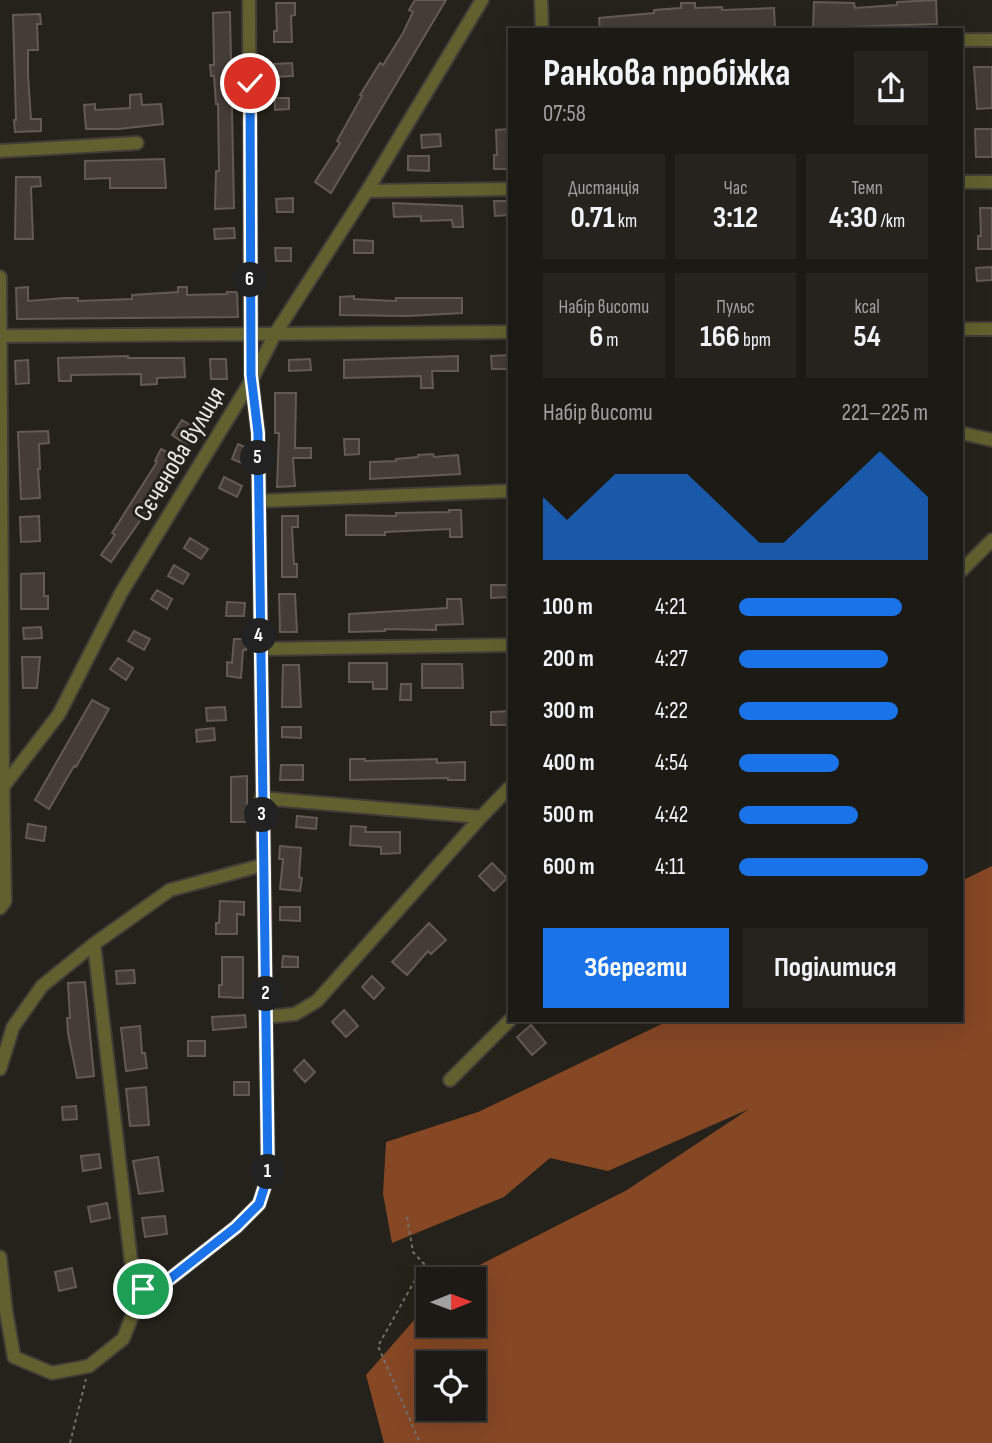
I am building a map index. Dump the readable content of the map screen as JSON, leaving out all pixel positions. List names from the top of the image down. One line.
{"streets":{"street":["Сєченова вулиця"]},"north":"right","page":{"heading":["Ранкова пробіжка","07:58"],"stats":[["Дистанція","0.71 km"],["Час","3:12"],["Темп","4:30 /km"],["Набір висоти","6 m"],["Пульс","166 bpm"],["kcal","54"]],"pins":["6","5","4","3","2","1"],"chart":["Набір висоти","221–225 m"],"list":[{"name":"100 m","note":"4:21"},{"name":"200 m","note":"4:27"},{"name":"300 m","note":"4:22"},{"name":"400 m","note":"4:54"},{"name":"500 m","note":"4:42"},{"name":"600 m","note":"4:11"}],"buttons":["Зберегти","Поділитися"]}}
